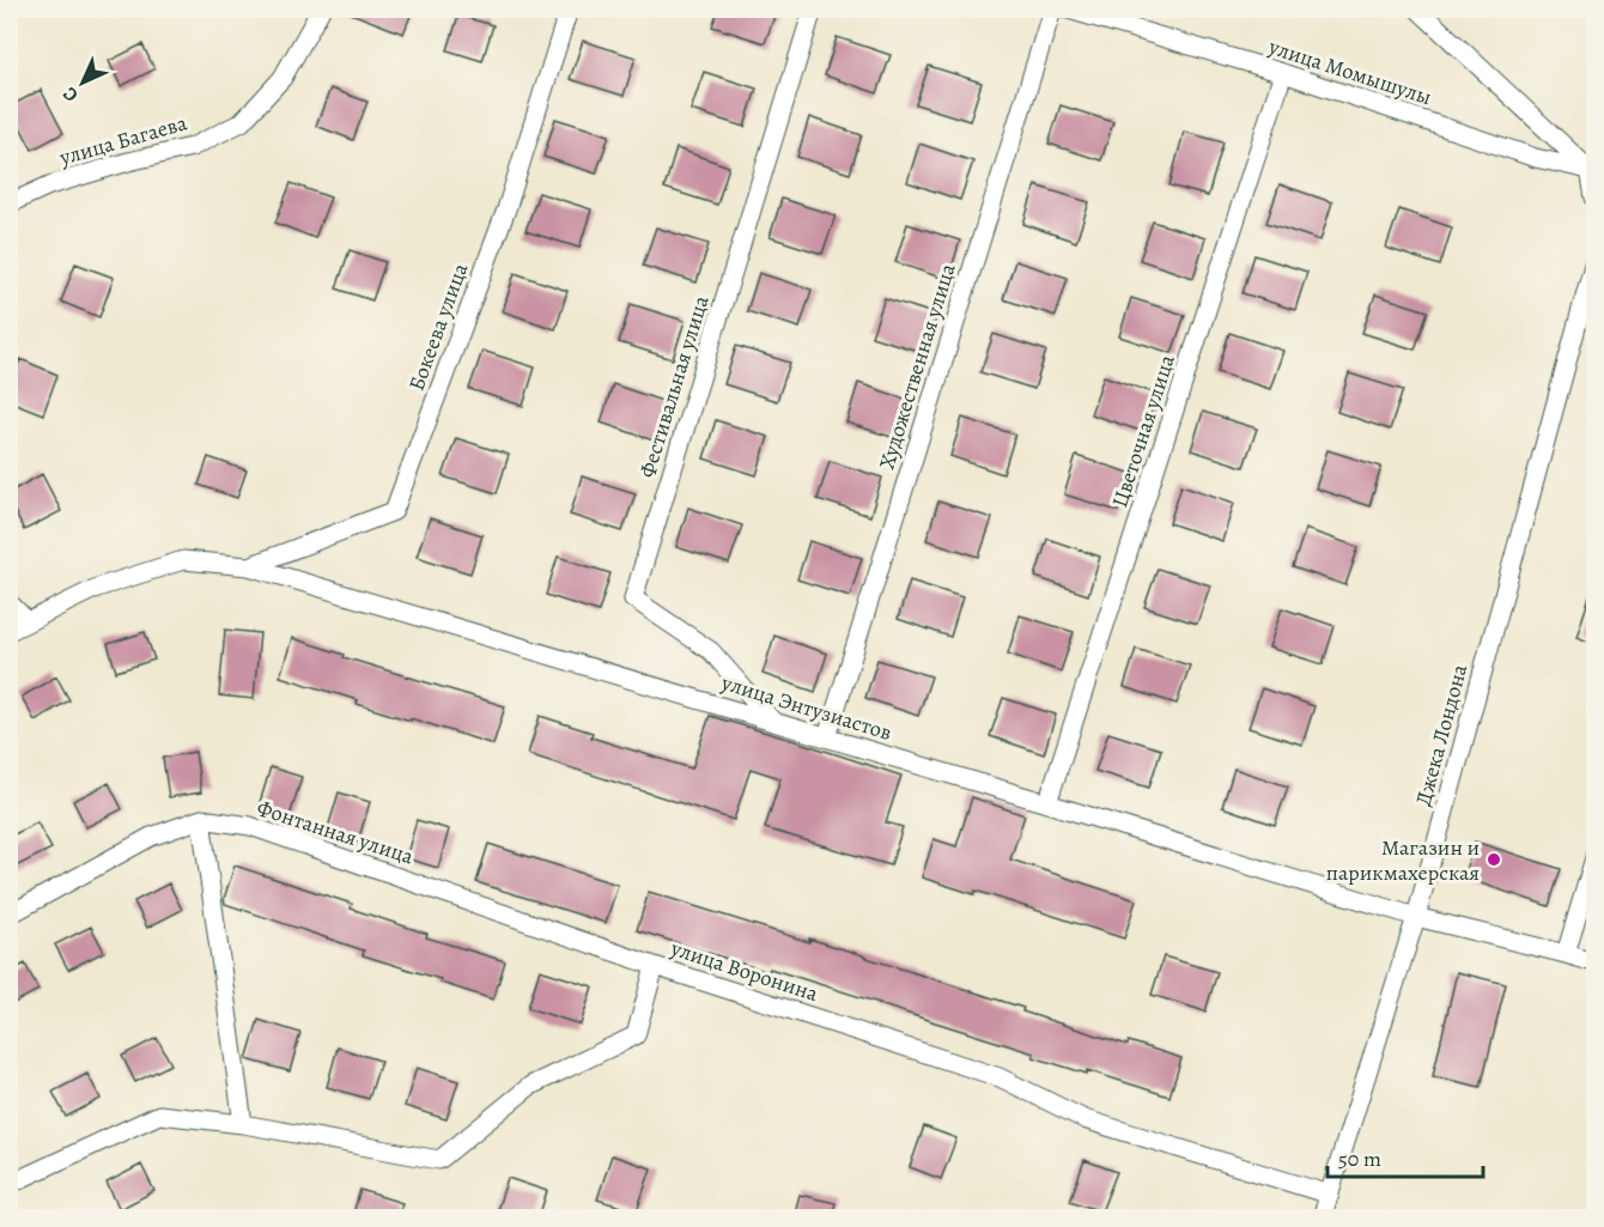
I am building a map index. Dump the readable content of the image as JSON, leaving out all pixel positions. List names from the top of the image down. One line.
{"streets":{"street":["улица Момышулы","улица Багаева","Бокеева улица","Художественная улица","Фестивальная улица","Цветочная улица","улица Энтузиастов","Джека Лондона","Фонтанная улица","улица Воронина"]},"crossings":[["улица Момышулы","Цветочная улица"],["Бокеева улица","улица Энтузиастов"],["Художественная улица","улица Энтузиастов"],["Фестивальная улица","улица Энтузиастов"],["Цветочная улица","улица Энтузиастов"],["улица Энтузиастов","Джека Лондона"],["Джека Лондона","улица Воронина"],["Фонтанная улица","улица Воронина"]],"places":["Магазин и парикмахерская"],"scale_bar":"50 m","north":"bottom left"}
